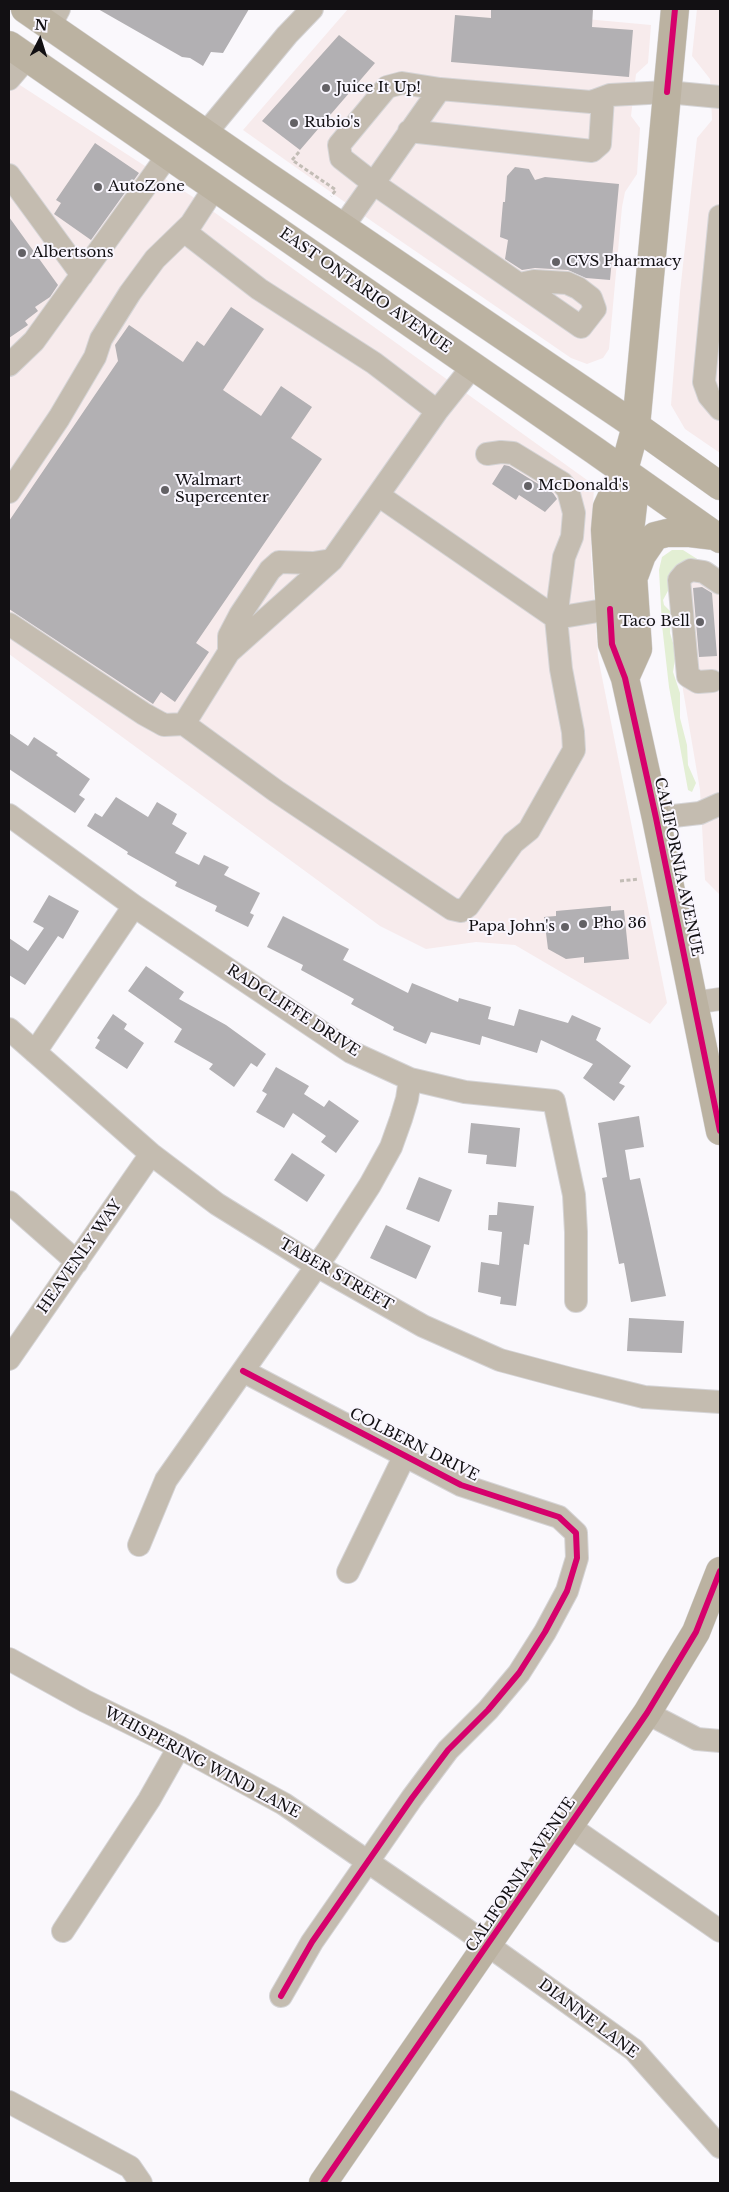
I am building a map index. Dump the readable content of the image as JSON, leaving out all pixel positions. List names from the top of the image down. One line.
{"streets":{"main road":["EAST ONTARIO AVENUE","CALIFORNIA AVENUE"],"street":["RADCLIFFE DRIVE","HEAVENLY WAY","TABER STREET","COLBERN DRIVE","WHISPERING WIND LANE","DIANNE LANE"]},"crossings":[["EAST ONTARIO AVENUE","CALIFORNIA AVENUE"],["CALIFORNIA AVENUE","WHISPERING WIND LANE"],["CALIFORNIA AVENUE","DIANNE LANE"],["HEAVENLY WAY","TABER STREET"],["COLBERN DRIVE","WHISPERING WIND LANE"],["WHISPERING WIND LANE","DIANNE LANE"]],"places":["Juice It Up!","Rubio's","AutoZone","Albertsons","CVS Pharmacy","McDonald's","Walmart Supercenter","Taco Bell","Pho 36","Papa John's"],"north":"top"}
